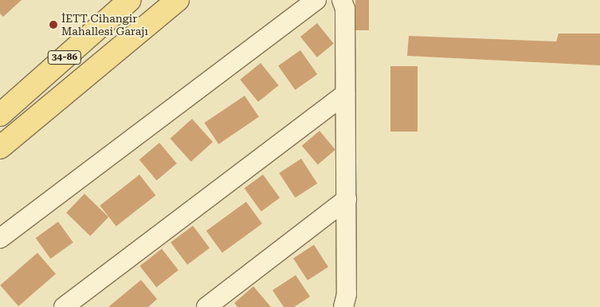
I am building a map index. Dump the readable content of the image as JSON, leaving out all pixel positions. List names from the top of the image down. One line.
{"streets":{"main road":["34-86"]},"places":["İETT Cihangir Mahallesi Garajı"]}
